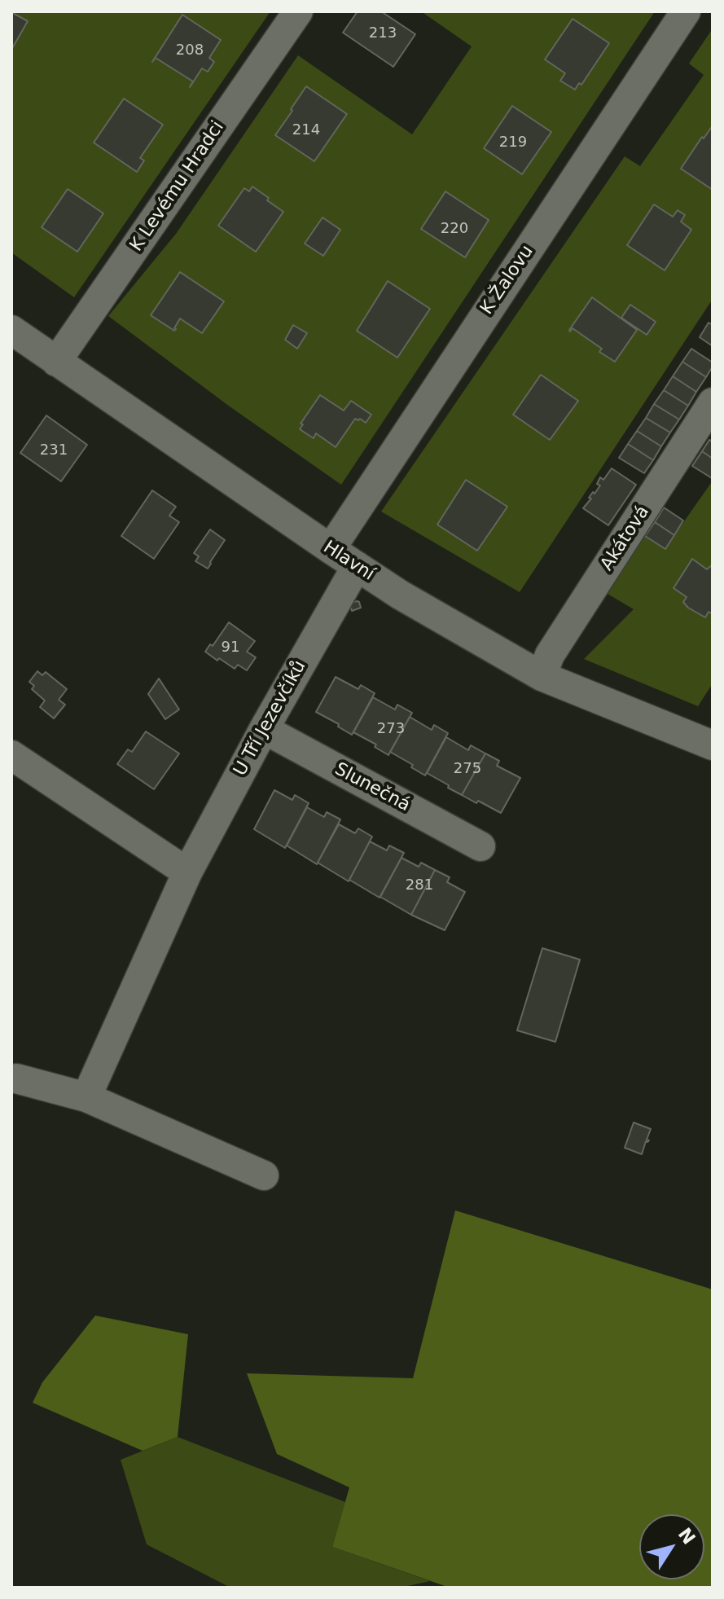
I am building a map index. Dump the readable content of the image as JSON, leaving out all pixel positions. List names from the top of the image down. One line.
{"streets":{"street":["K Levému Hradci","K Žalovu","Akátová","Hlavní","U Tří Jezevčíků","Slunečná"]},"crossings":[["K Levému Hradci","Hlavní"],["K Žalovu","Hlavní"],["Akátová","Hlavní"],["Hlavní","U Tří Jezevčíků"],["U Tří Jezevčíků","Slunečná"]],"house_numbers":["213","208","214","219","220","231","91","273","275","281"],"north":"top right"}
